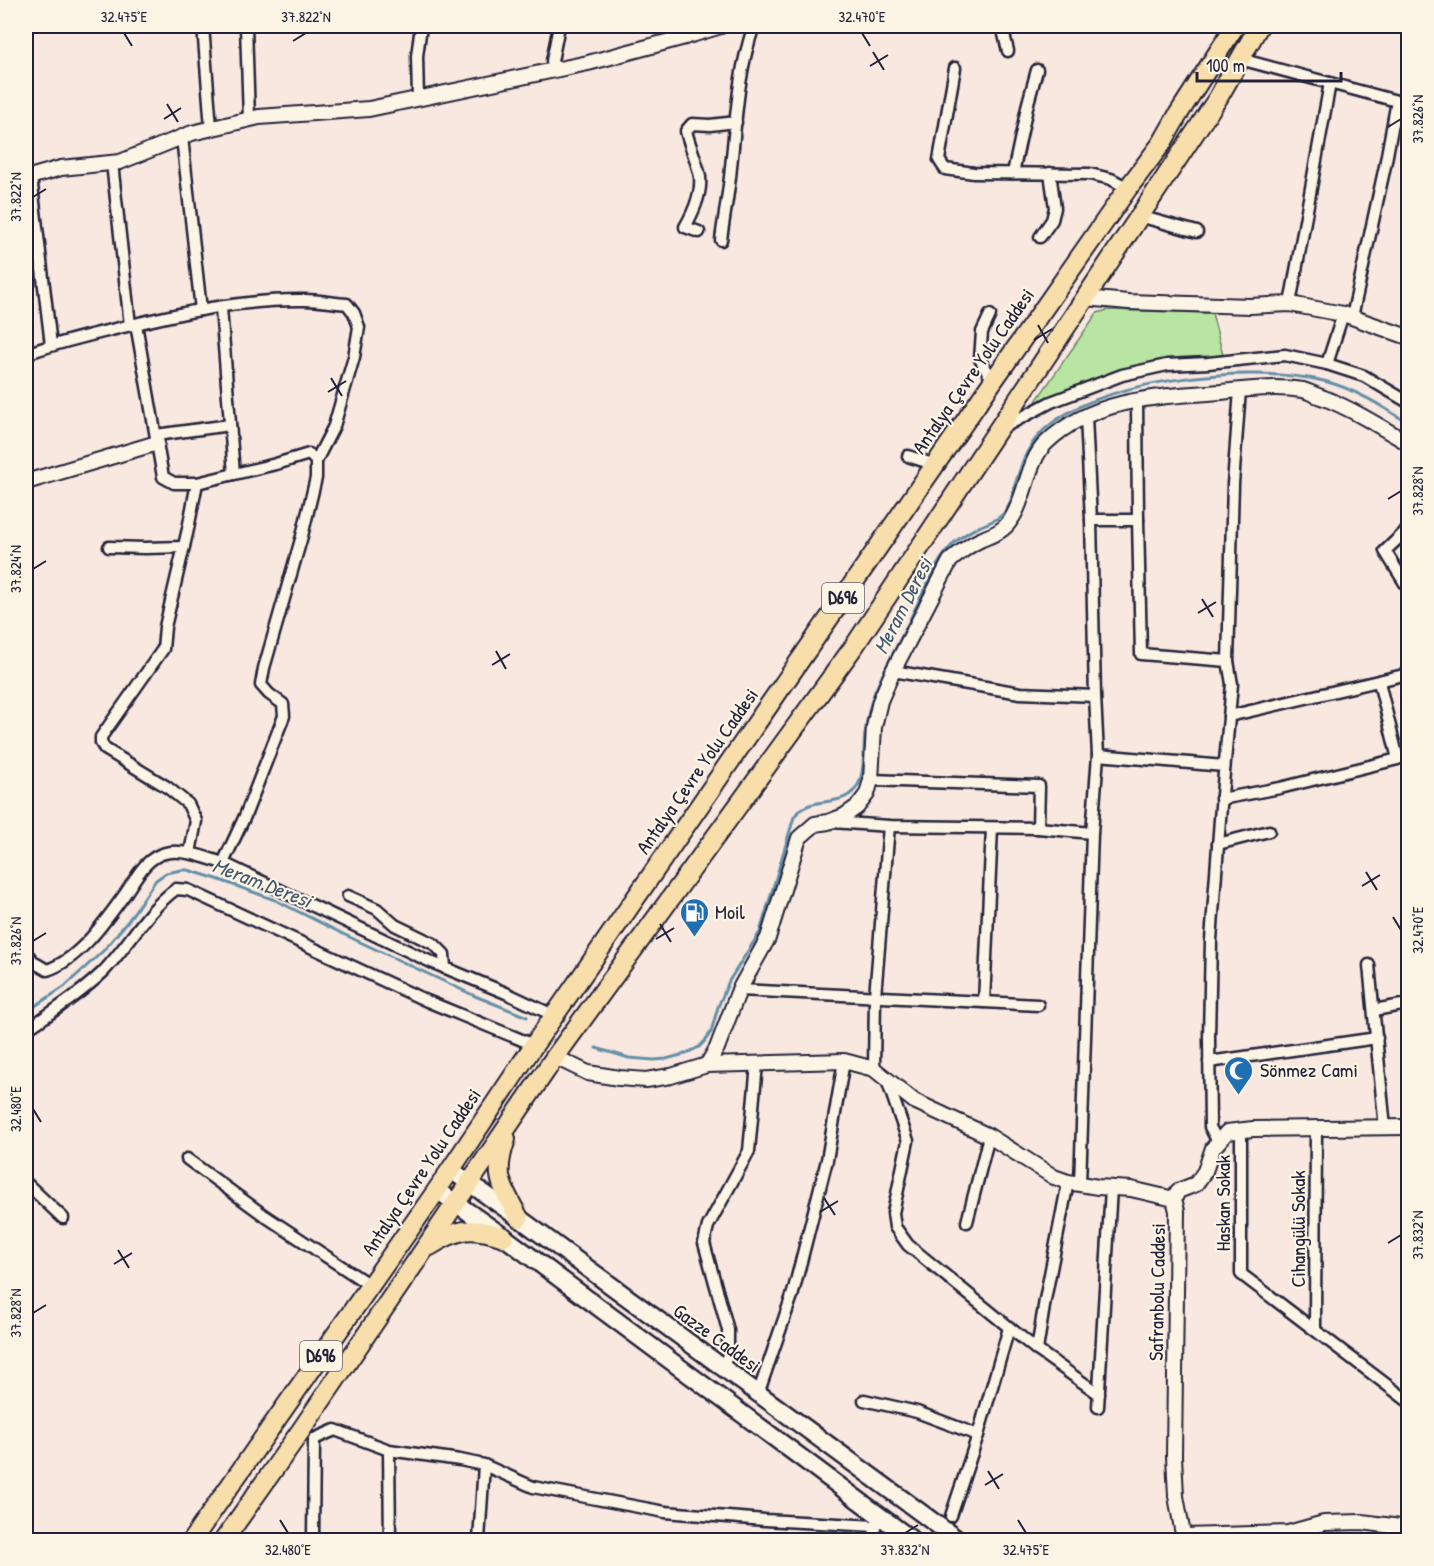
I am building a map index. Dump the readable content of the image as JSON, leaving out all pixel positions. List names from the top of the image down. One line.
{"streets":{"highway":["Antalya Çevre Yolu Caddesi","D696"],"main road":["Gazze Caddesi"],"street":["Haskan Sokak","Cihangülü Sokak","Safranbolu Caddesi"]},"crossings":[["Antalya Çevre Yolu Caddesi","Gazze Caddesi"],["D696","Safranbolu Caddesi"],["D696","Gazze Caddesi"],["Haskan Sokak","Cihangülü Sokak"]],"water":["Meram Deresi"],"places":{"fuel station":["Moil"],"mosque":["Sönmez Cami"]},"scale_bar":"100 m","coordinates":["32.475°E","37.822°N","32.470°E","37.826°N","37.828°N","37.824°N","32.480°E","37.832°N"]}
